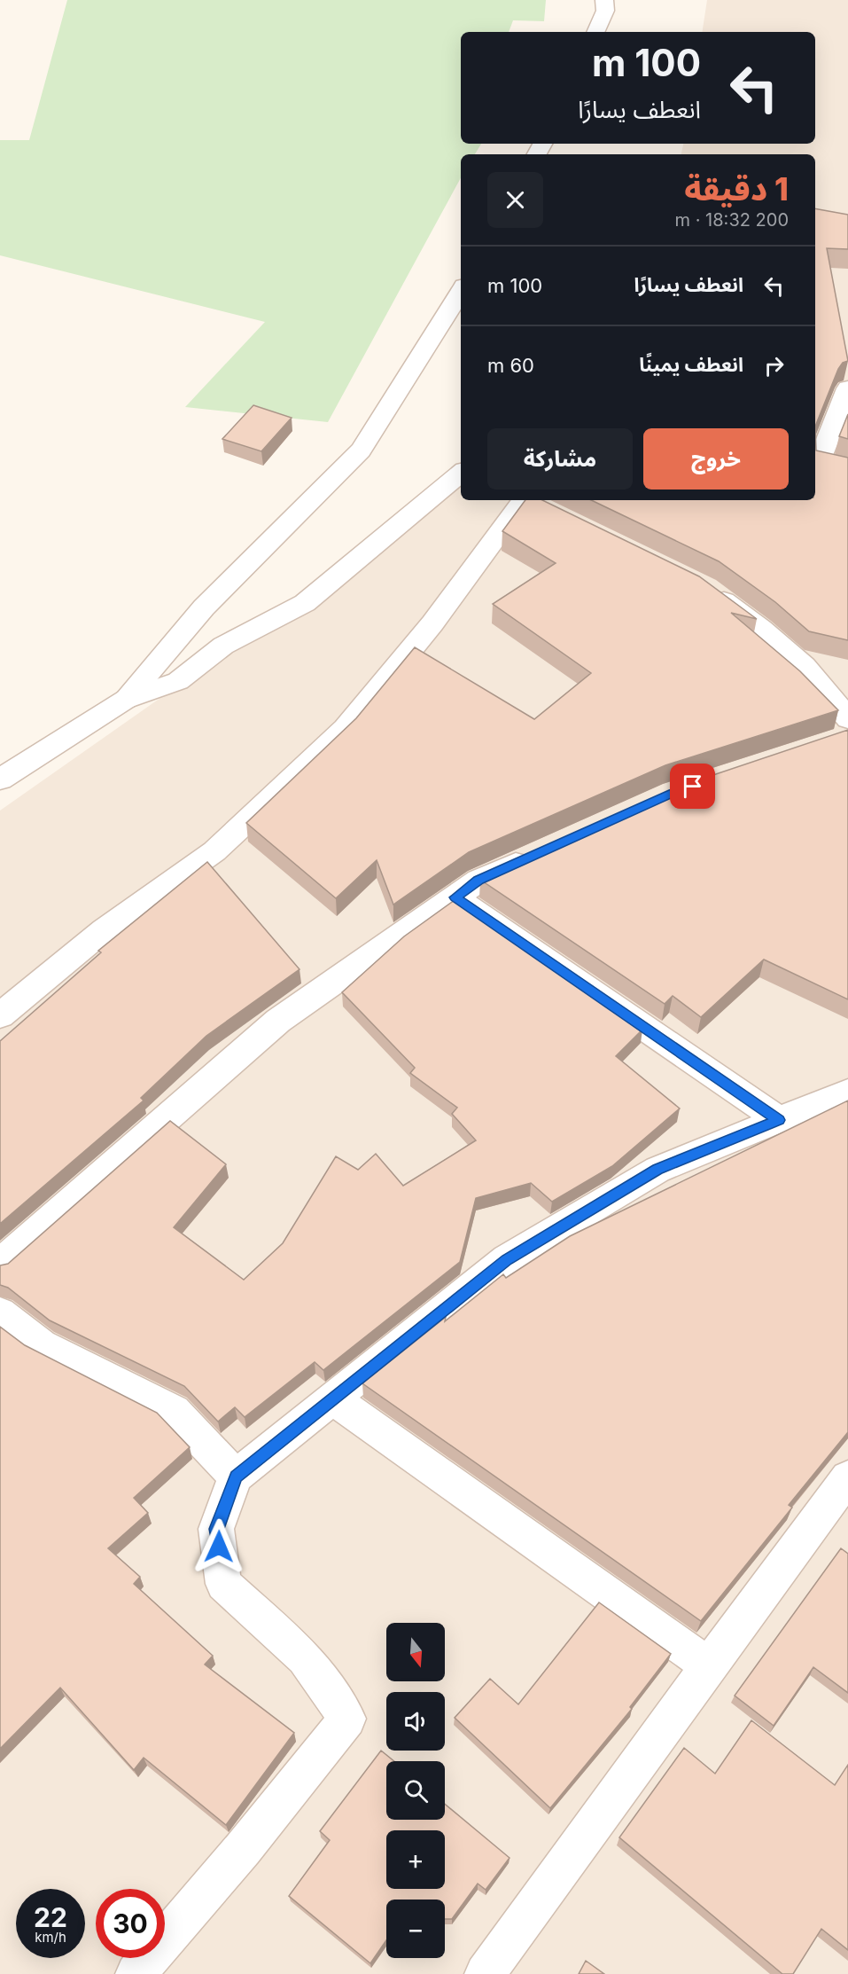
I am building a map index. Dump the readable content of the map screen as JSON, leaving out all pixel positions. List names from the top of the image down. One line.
{"north":"bottom","page":{"turn":["100 m","انعطف يسارًا"],"heading":["1 دقيقة","200 m · 18:32"],"list":[{"name":"انعطف يسارًا","value":"100 m"},{"name":"انعطف يمينًا","value":"60 m"}],"buttons":["خروج","مشاركة"],"map_buttons":["+","−"],"speed":"22 km/h","limit":"30"}}
